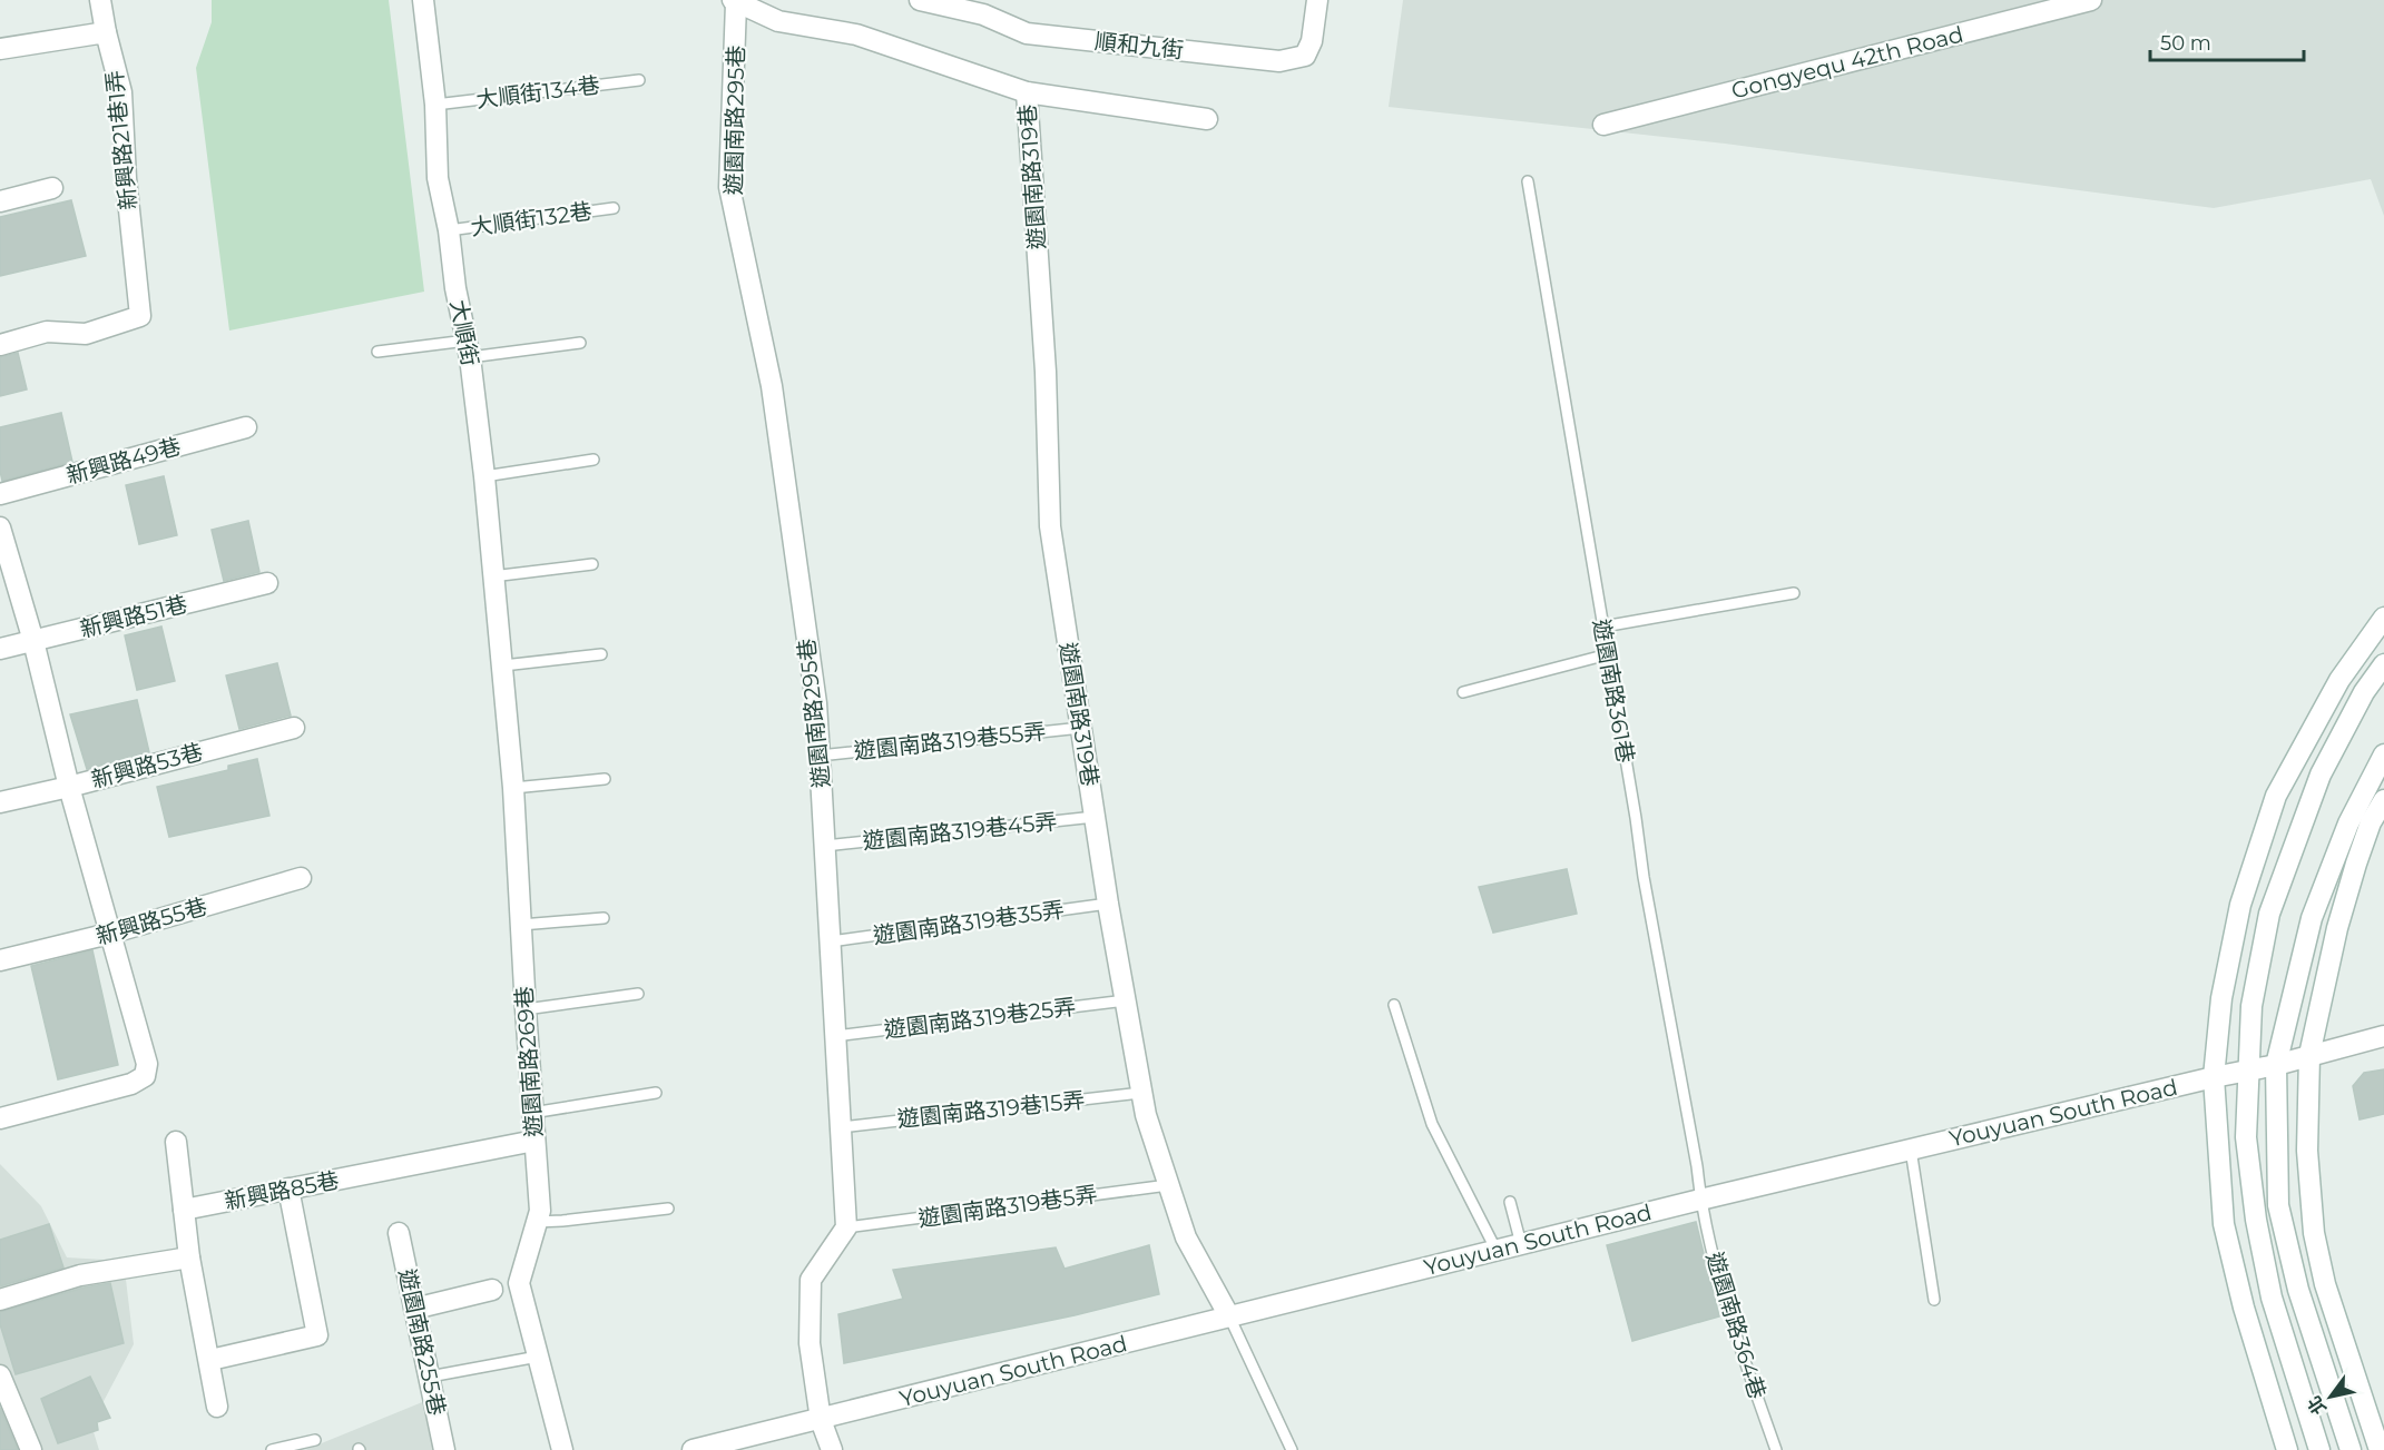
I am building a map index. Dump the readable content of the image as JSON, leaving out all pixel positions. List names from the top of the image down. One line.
{"streets":{"street":["順和九街","Gongyequ 42th Road","遊園南路295巷","新興路21巷1弄","遊園南路319巷","大順街","新興路49巷","新興路51巷","新興路53巷","新興路55巷","遊園南路269巷","Youyuan South Road","新興路85巷","遊園南路255巷"],"lane":["大順街134巷","大順街132巷","遊園南路361巷","遊園南路319巷55弄","遊園南路319巷45弄","遊園南路319巷35弄","遊園南路319巷25弄","遊園南路319巷15弄","遊園南路319巷5弄","遊園南路364巷"]},"crossings":[["大順街134巷","大順街"],["遊園南路295巷","遊園南路319巷55弄"],["遊園南路295巷","遊園南路319巷45弄"],["遊園南路295巷","遊園南路319巷35弄"],["遊園南路295巷","遊園南路319巷25弄"],["遊園南路295巷","遊園南路319巷15弄"],["遊園南路295巷","遊園南路319巷5弄"],["遊園南路319巷","遊園南路319巷55弄"],["遊園南路319巷","遊園南路319巷45弄"],["遊園南路319巷","遊園南路319巷35弄"],["遊園南路319巷","遊園南路319巷25弄"],["遊園南路319巷","遊園南路319巷15弄"],["遊園南路319巷","Youyuan South Road"],["遊園南路319巷","遊園南路319巷5弄"],["大順街132巷","大順街"],["大順街","遊園南路269巷"],["遊園南路361巷","Youyuan South Road"],["遊園南路361巷","遊園南路364巷"],["遊園南路269巷","新興路85巷"],["Youyuan South Road","遊園南路364巷"]],"scale_bar":"50 m","north":"bottom left"}
